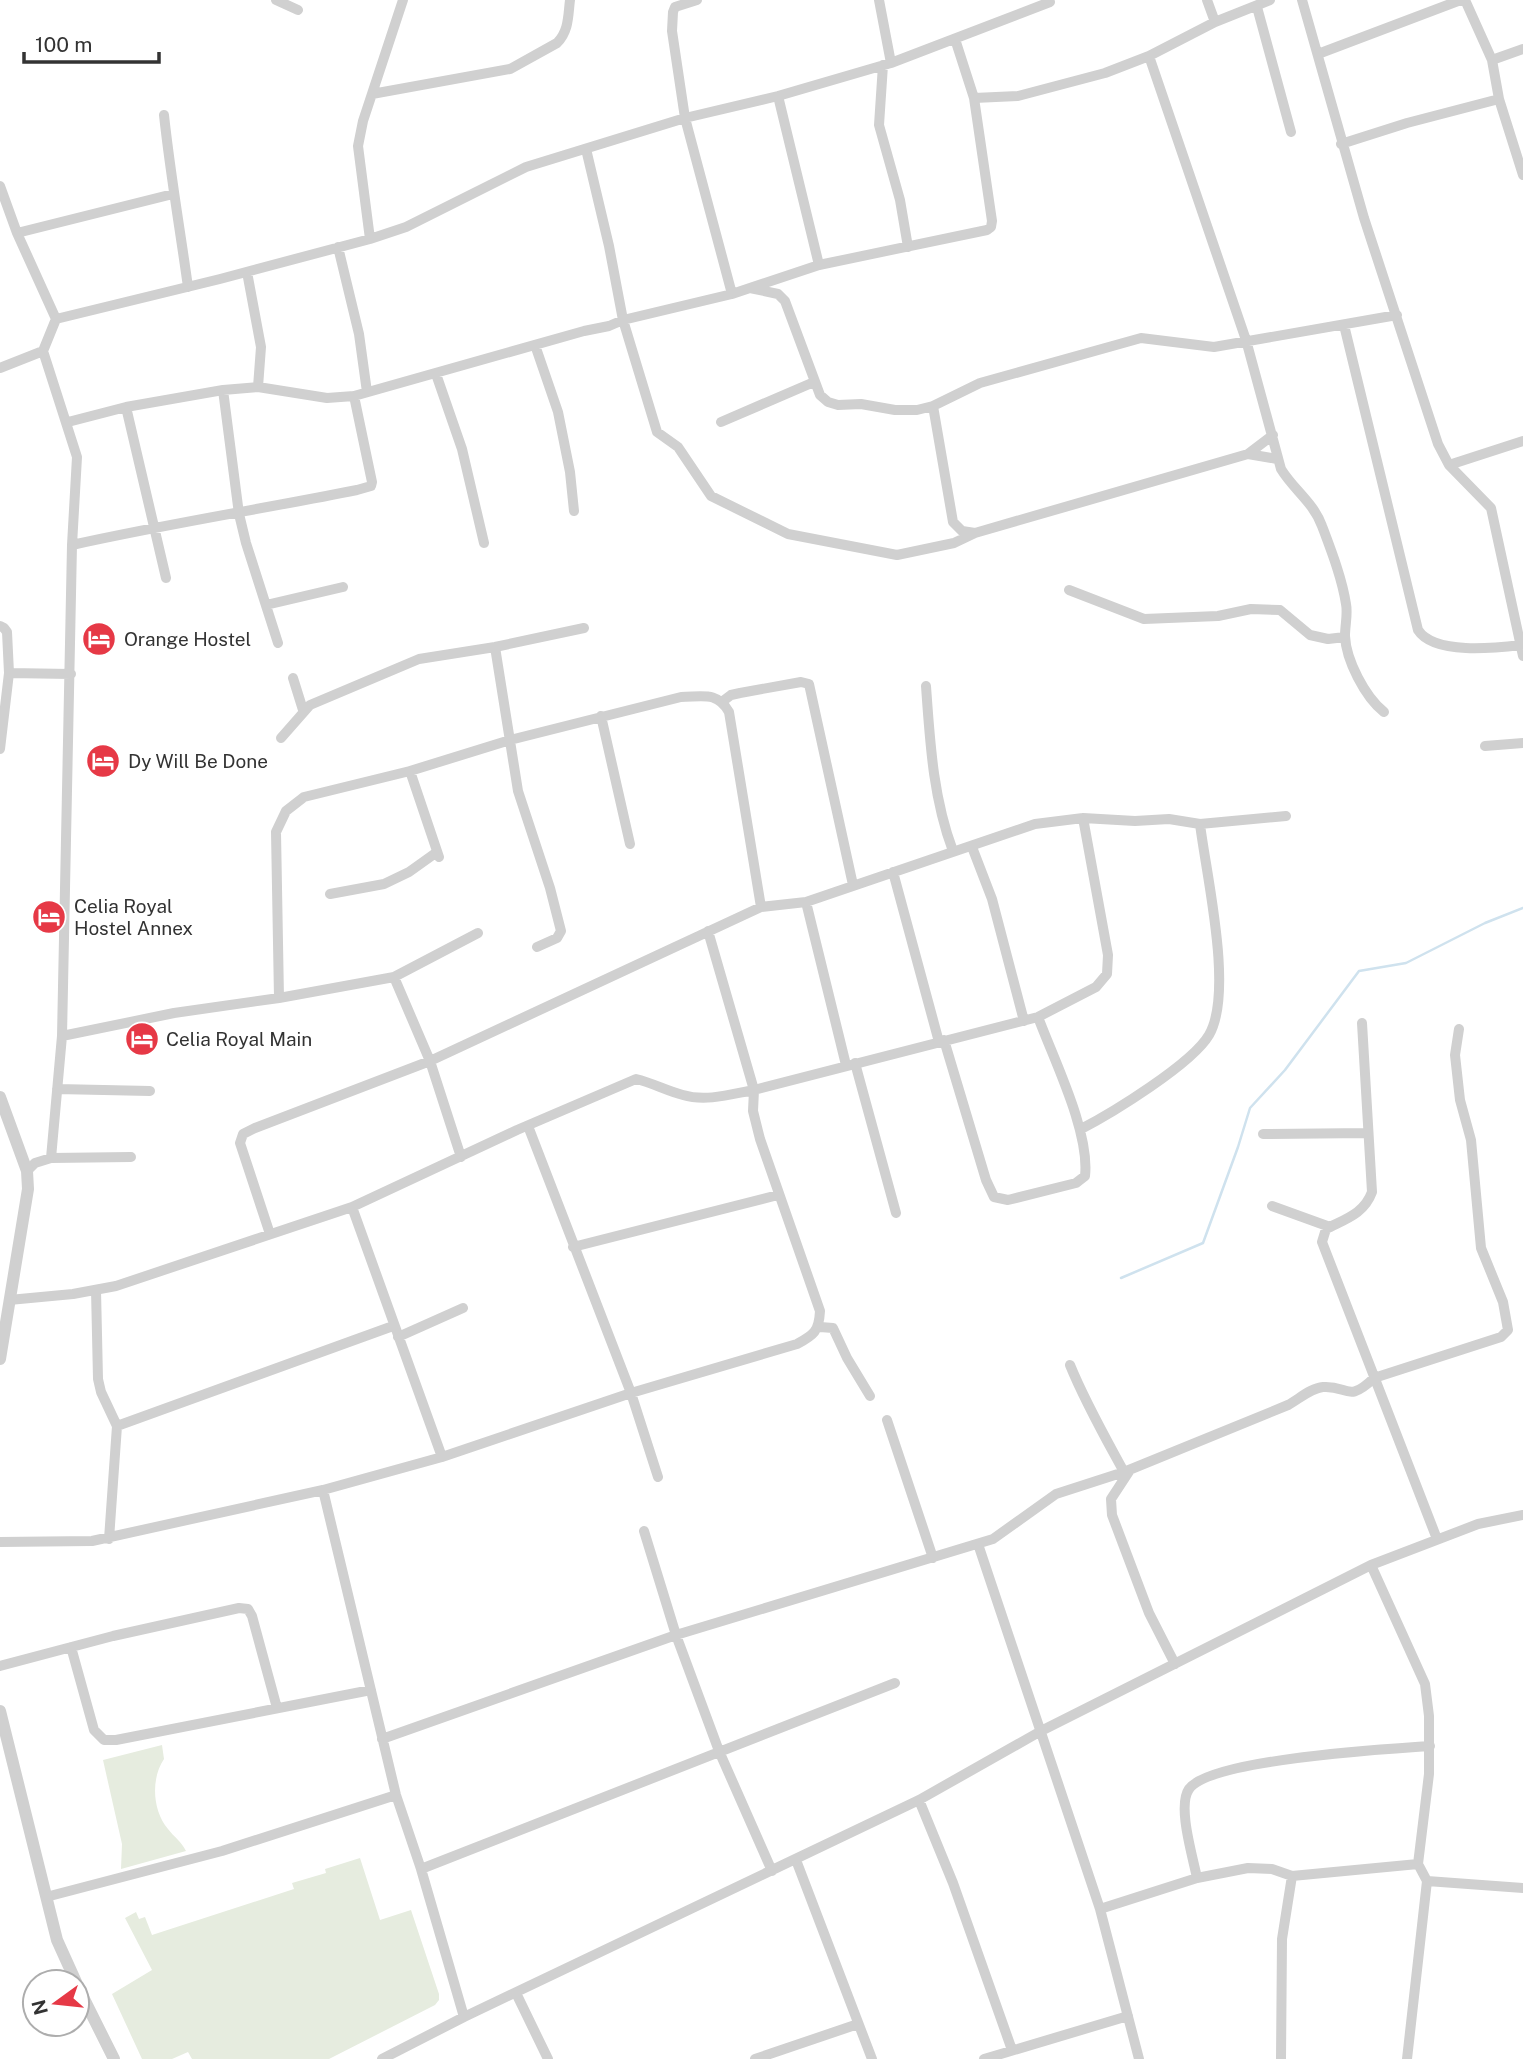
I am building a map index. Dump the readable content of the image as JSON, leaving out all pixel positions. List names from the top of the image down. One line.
{"places":{"hotel":["Orange Hostel","Dy Will Be Done","Celia Royal Hostel Annex","Celia Royal Main"]},"scale_bar":"100 m","north":"left"}
